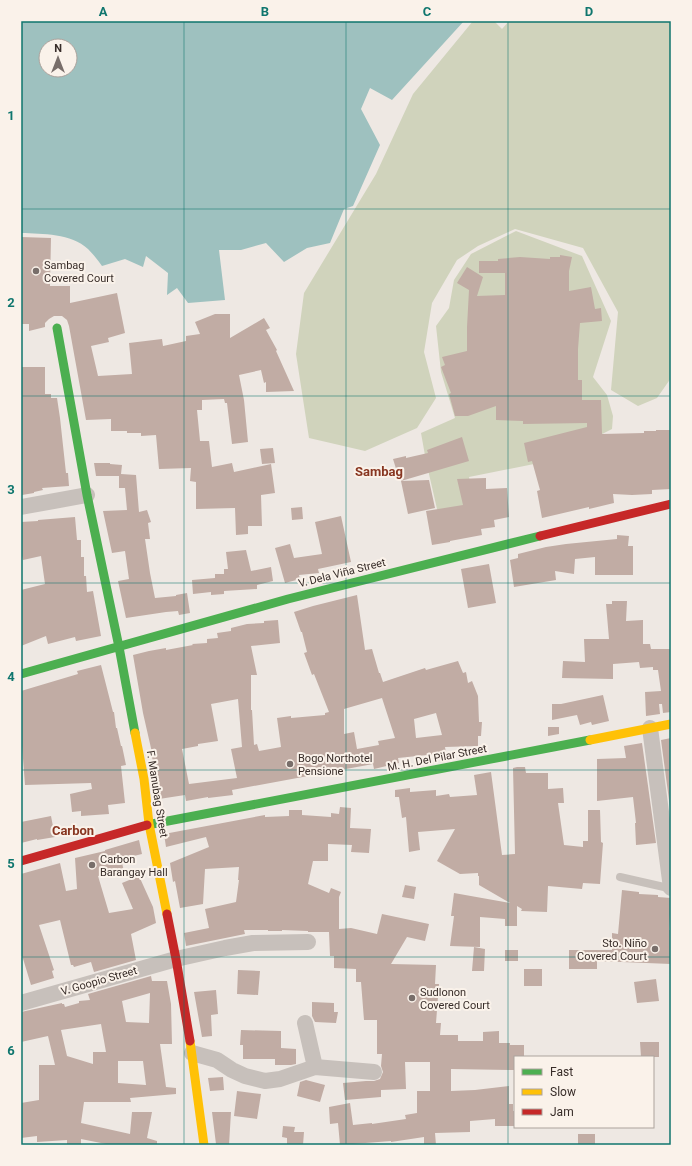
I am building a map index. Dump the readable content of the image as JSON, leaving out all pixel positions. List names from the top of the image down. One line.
{"streets":{"street":["V. Dela Viña Street","M. H. Del Pilar Street","F. Manubag Street","V. Goopio Street"]},"crossings":[["V. Dela Viña Street","F. Manubag Street"],["M. H. Del Pilar Street","F. Manubag Street"],["F. Manubag Street","V. Goopio Street"]],"districts":["Sambag","Carbon"],"places":["Sambag Covered Court","Bogo Northotel Pensione","Carbon Barangay Hall","Sto. Niño Covered Court","Sudlonon Covered Court"],"legend":["Fast","Slow","Jam"],"north":"top","grid":{"columns":["A","B","C","D"],"rows":["1","2","3","4","5","6"]}}
